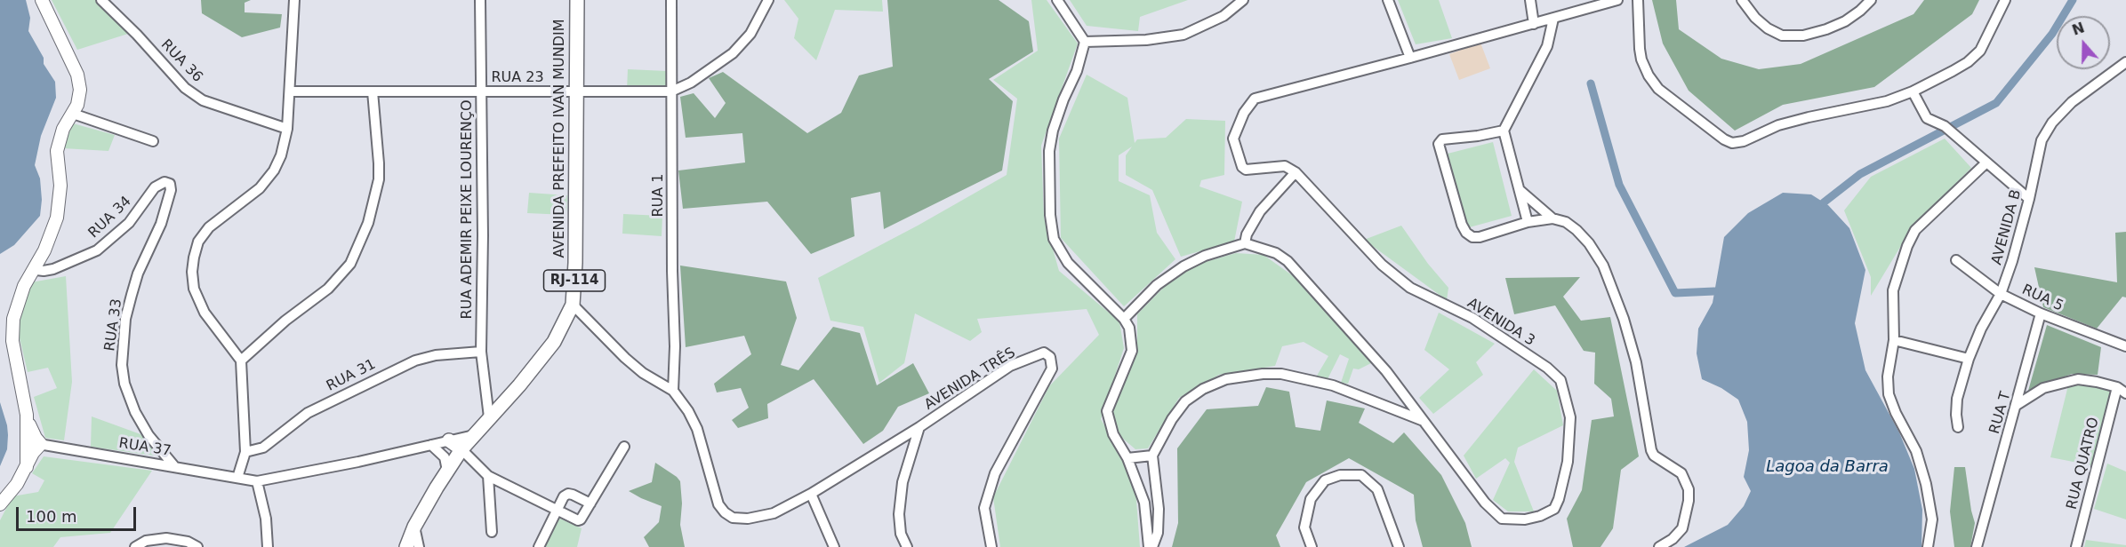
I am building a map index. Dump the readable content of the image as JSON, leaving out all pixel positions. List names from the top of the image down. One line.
{"streets":{"main road":["AVENIDA PREFEITO IVAN MUNDIM","RJ-114"],"street":["RUA 36","RUA 23","RUA 1","RUA ADEMIR PEIXE LOURENÇO","RUA 34","AVENIDA B","RUA 5","AVENIDA 3","RUA 33","RUA 31","AVENIDA TRÊS","RUA T","RUA 37","RUA QUATRO"]},"crossings":[["RUA 23","AVENIDA PREFEITO IVAN MUNDIM"],["RUA 23","RUA 1"],["RUA 23","RUA ADEMIR PEIXE LOURENÇO"],["AVENIDA PREFEITO IVAN MUNDIM","RUA ADEMIR PEIXE LOURENÇO"],["AVENIDA PREFEITO IVAN MUNDIM","RJ-114"],["RUA 1","AVENIDA TRÊS"],["RUA ADEMIR PEIXE LOURENÇO","RUA 31"],["RUA 34","RUA 33"],["AVENIDA B","RUA 5"],["RUA 5","RUA T"],["RUA 33","RUA 37"]],"water":["Lagoa da Barra"],"scale_bar":"100 m","north":"top"}
